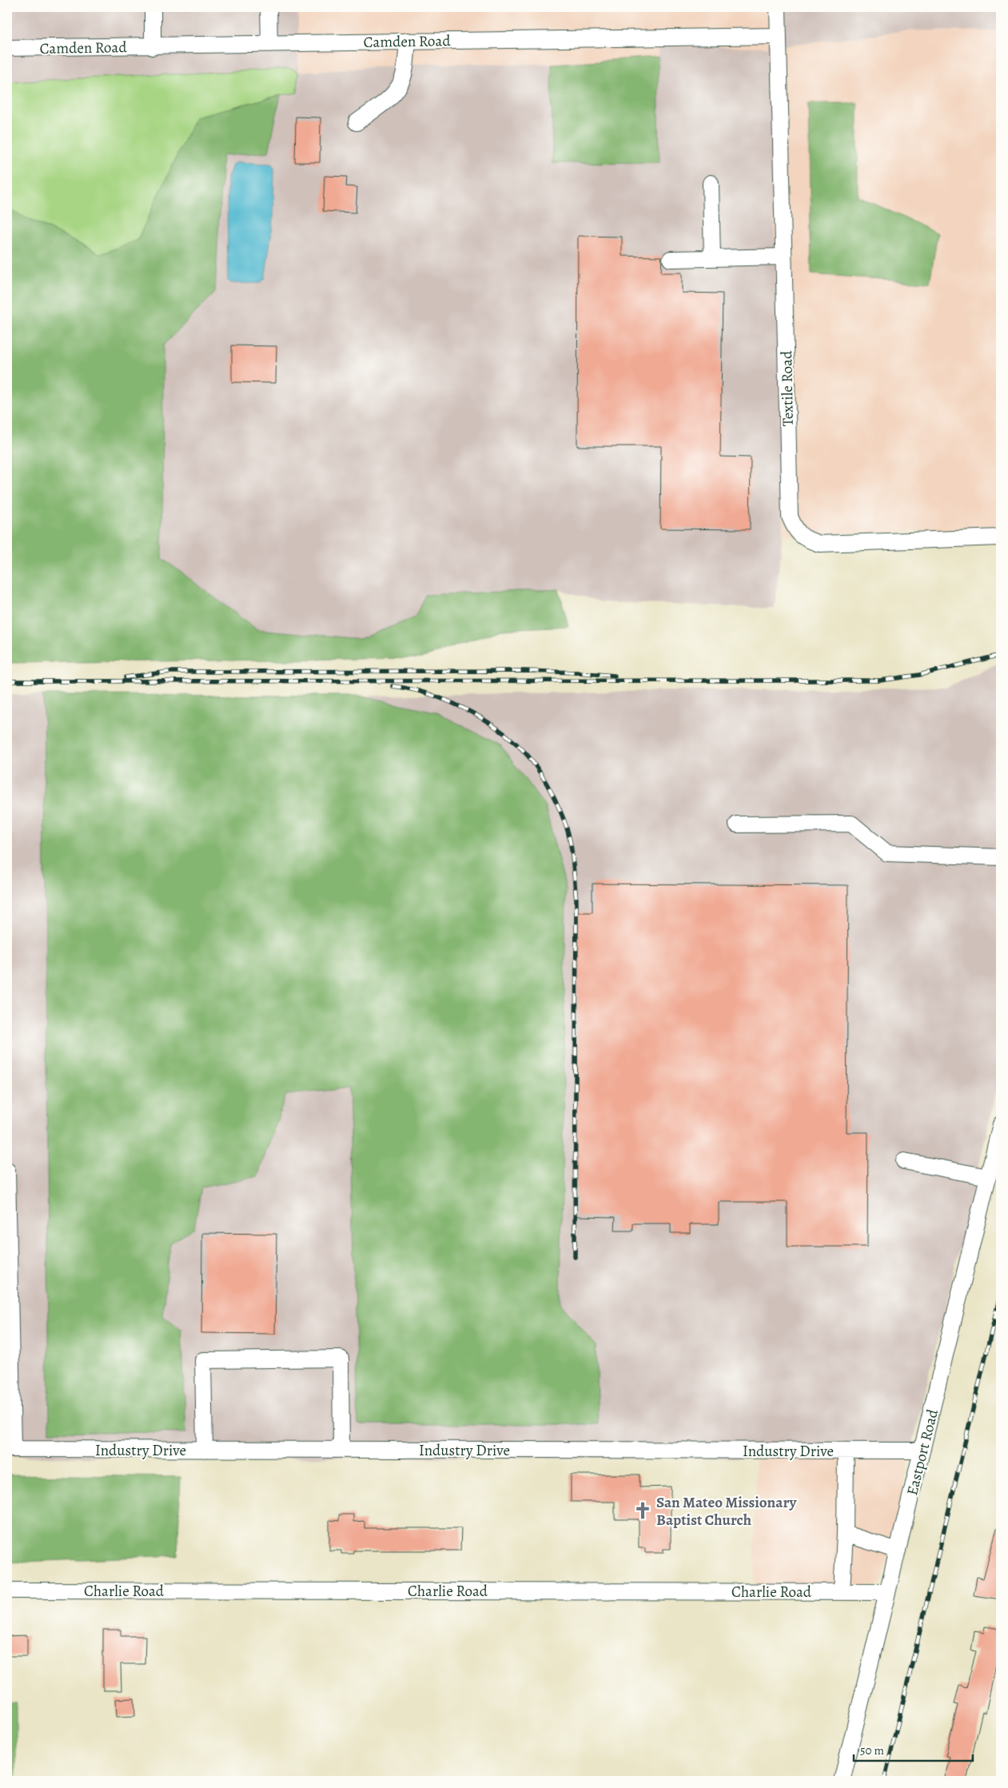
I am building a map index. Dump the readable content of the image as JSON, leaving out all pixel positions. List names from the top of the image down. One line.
{"streets":{"street":["Camden Road","Textile Road","Industry Drive","Eastport Road","Charlie Road"]},"crossings":[["Camden Road","Textile Road"],["Industry Drive","Eastport Road"],["Eastport Road","Charlie Road"]],"places":{"church":["San Mateo Missionary Baptist Church"]},"scale_bar":"50 m"}
